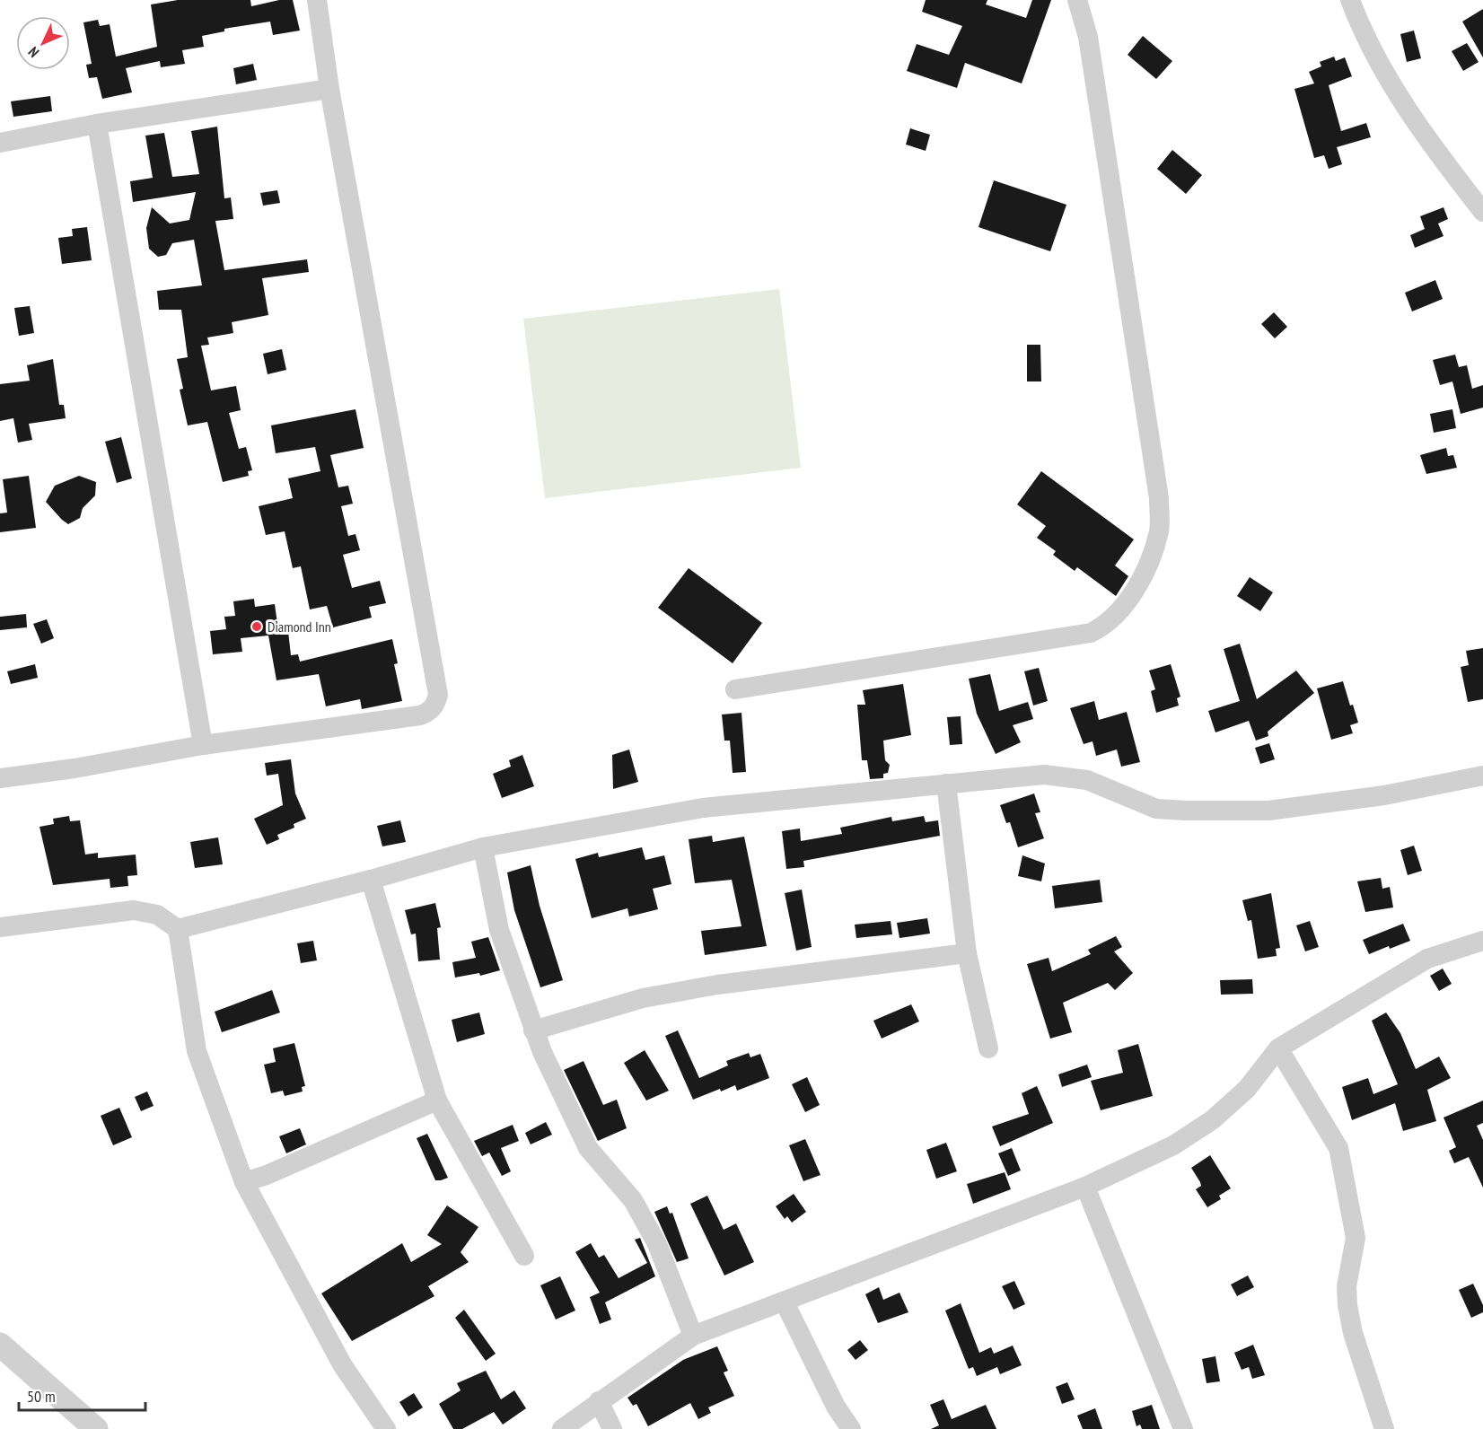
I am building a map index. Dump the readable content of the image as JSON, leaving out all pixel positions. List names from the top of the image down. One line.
{"places":["Diamond Inn"],"scale_bar":"50 m","north":"bottom left"}
